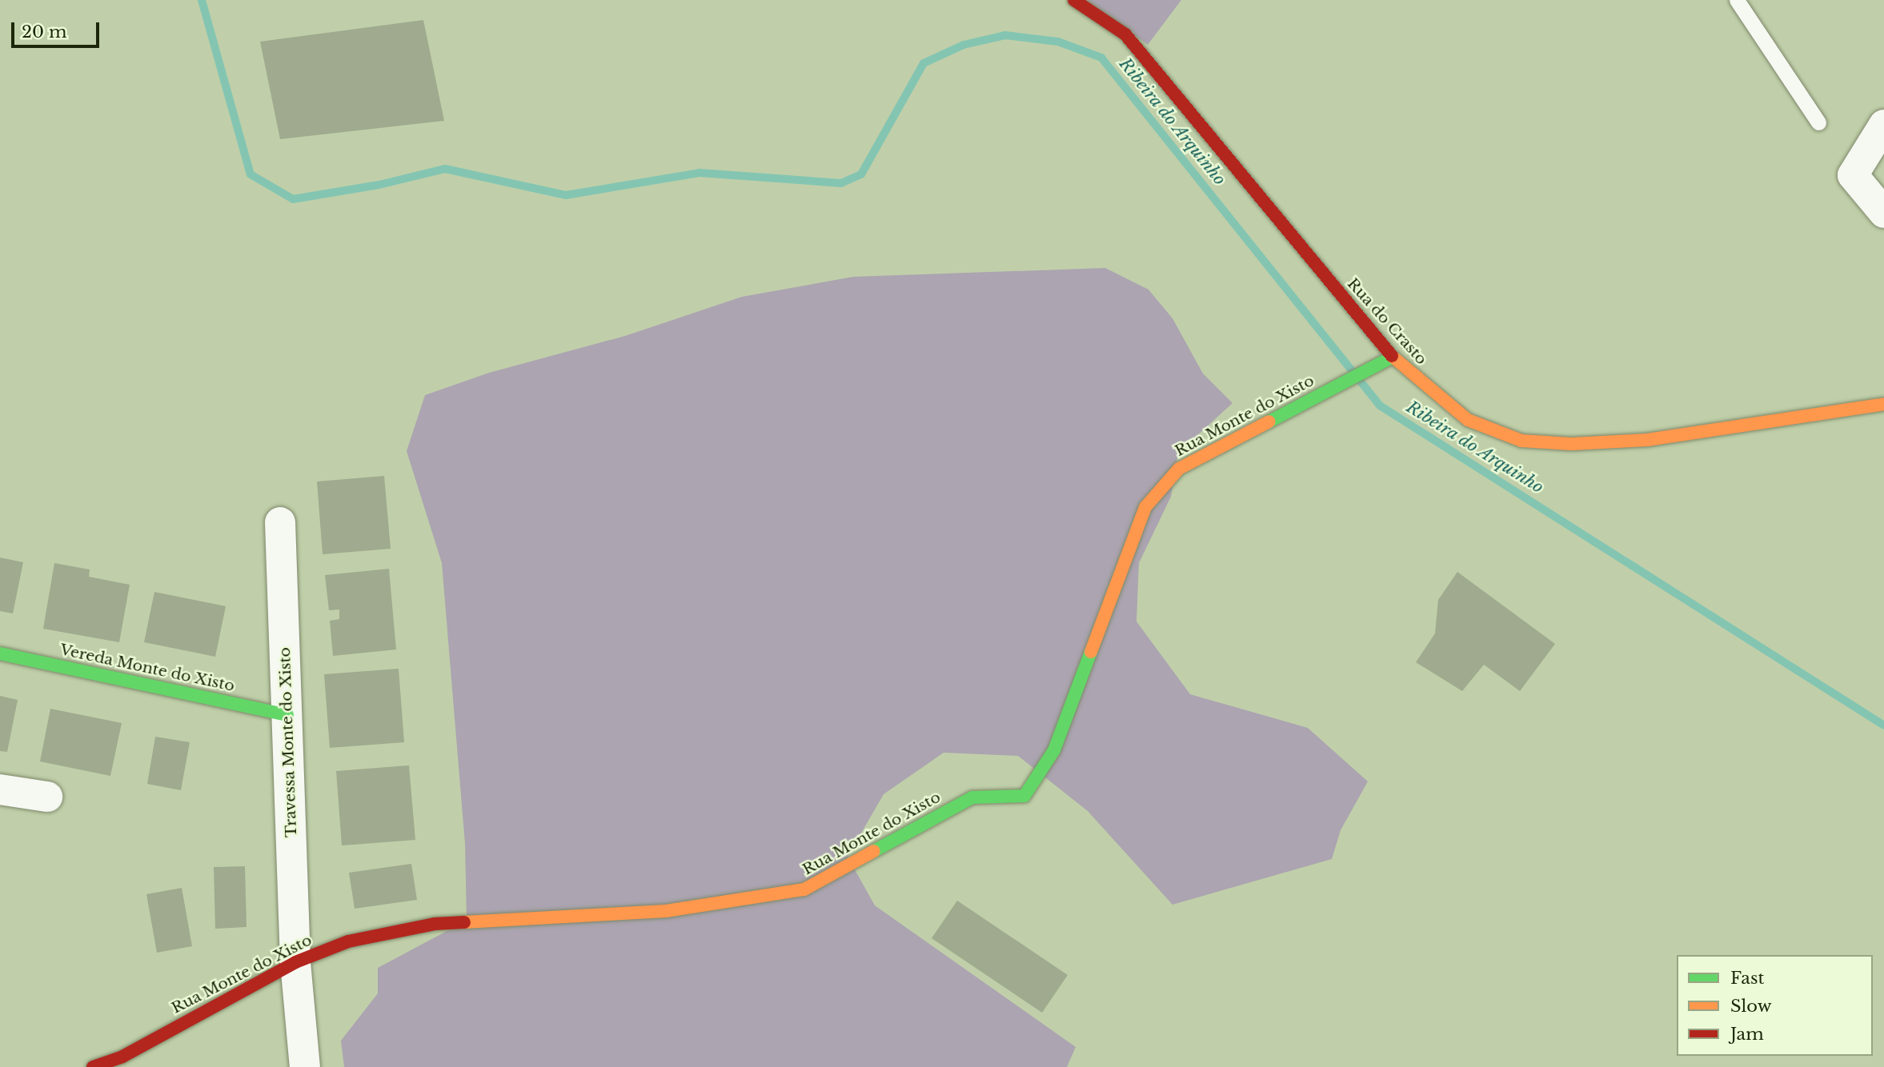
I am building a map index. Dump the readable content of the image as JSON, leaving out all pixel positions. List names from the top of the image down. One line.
{"streets":{"street":["Rua do Crasto","Rua Monte do Xisto","Vereda Monte do Xisto","Travessa Monte do Xisto"]},"crossings":[["Rua do Crasto","Rua Monte do Xisto"],["Rua Monte do Xisto","Travessa Monte do Xisto"],["Vereda Monte do Xisto","Travessa Monte do Xisto"]],"water":["Ribeira do Arquinho"],"legend":["Fast","Slow","Jam"],"scale_bar":"20 m"}
